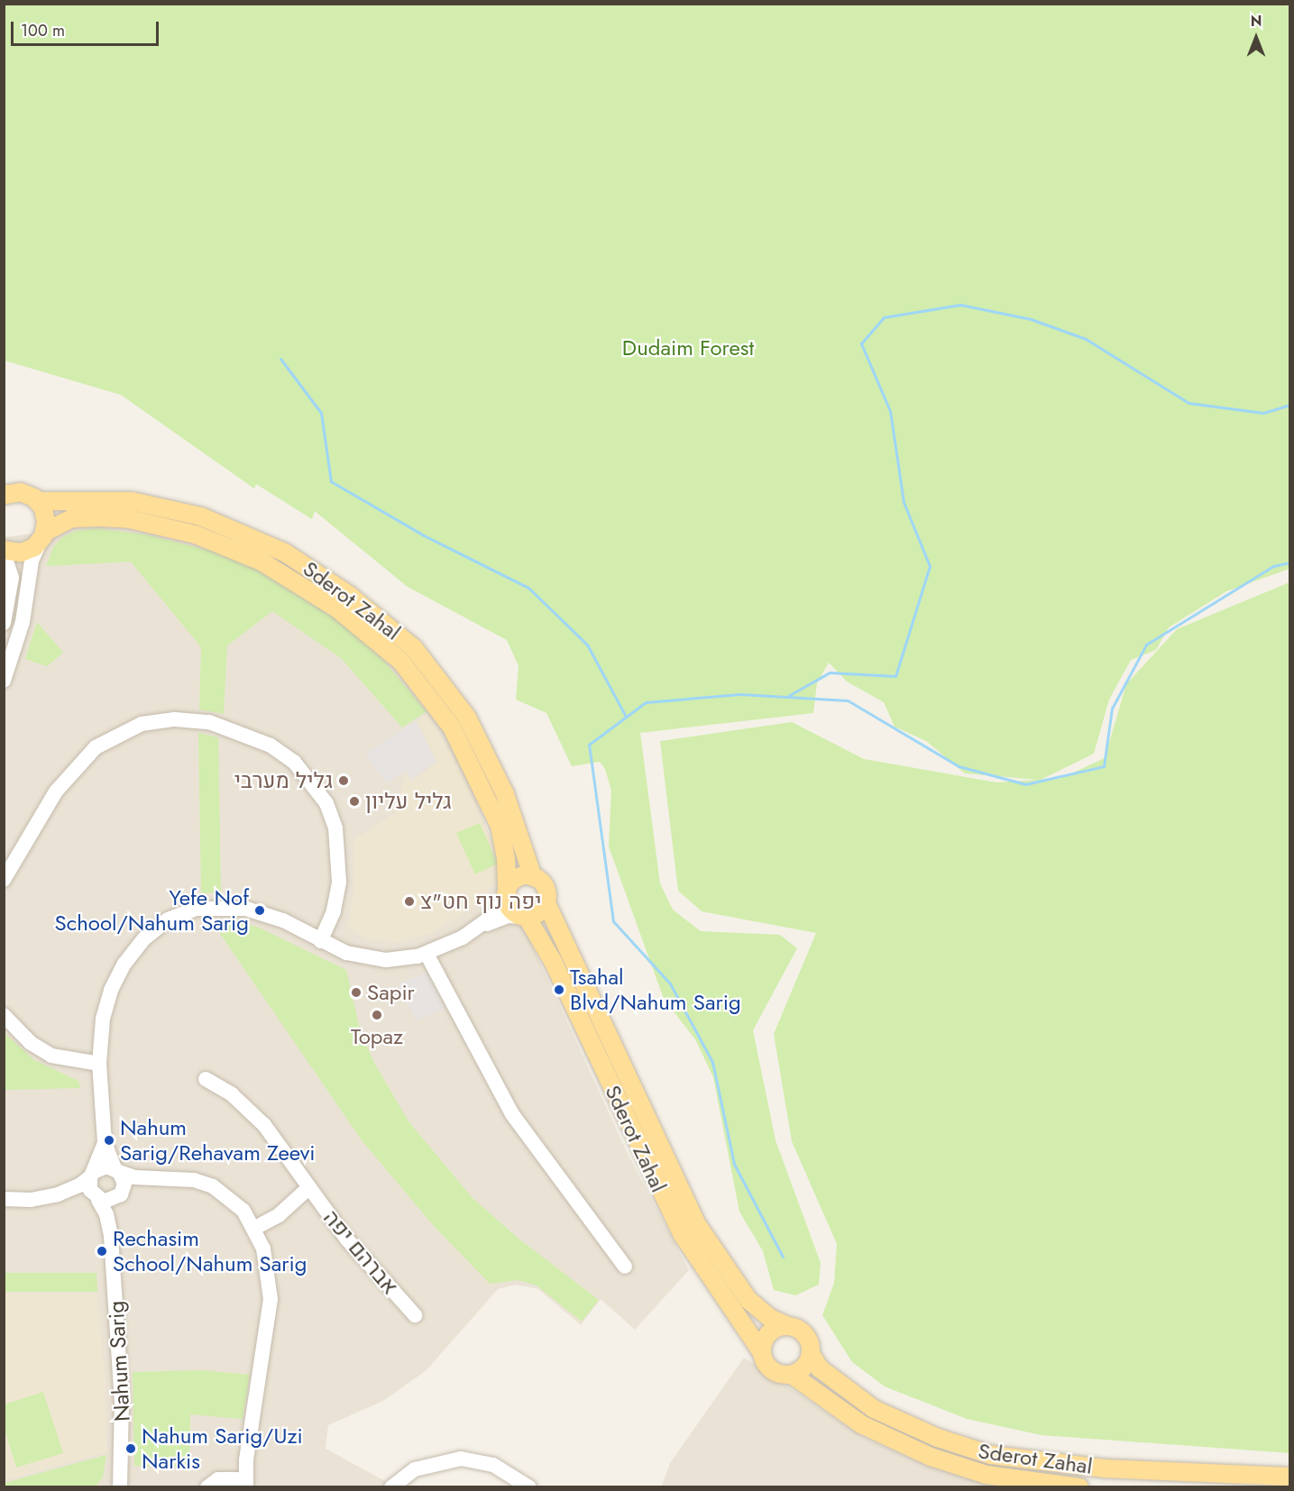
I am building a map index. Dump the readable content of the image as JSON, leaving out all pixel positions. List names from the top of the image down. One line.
{"streets":{"main road":["Sderot Zahal"],"street":["אברהם יפה","Nahum Sarig"]},"parks":["Dudaim Forest"],"places":["גליל מערבי","גליל עליון","יפה נוף חט\"צ","Yefe Nof School/Nahum Sarig","Tsahal Blvd/Nahum Sarig","Sapir","Topaz","Nahum Sarig/Rehavam Zeevi","Rechasim School/Nahum Sarig","Nahum Sarig/Uzi Narkis"],"scale_bar":"100 m","north":"top"}
